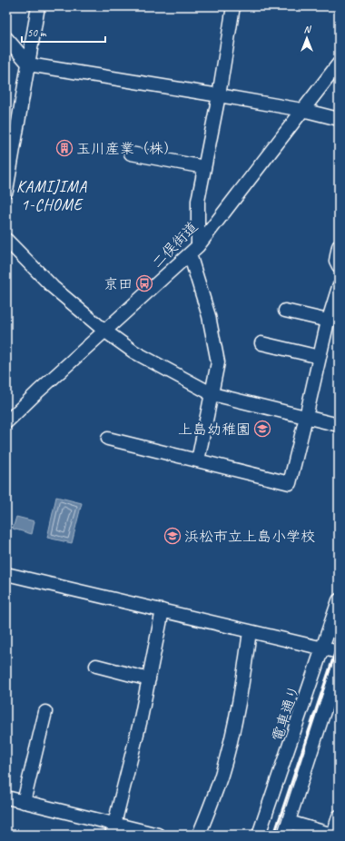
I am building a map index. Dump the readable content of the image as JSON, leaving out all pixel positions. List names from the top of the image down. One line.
{"streets":{"street":["二俣街道","電車通り"]},"districts":["KAMIJIMA 1-CHOME"],"places":{"building":["玉川産業（株）"],"bus stop":["京田"],"school or university":["上島幼稚園","浜松市立上島小学校"]},"scale_bar":"50 m","north":"top"}
